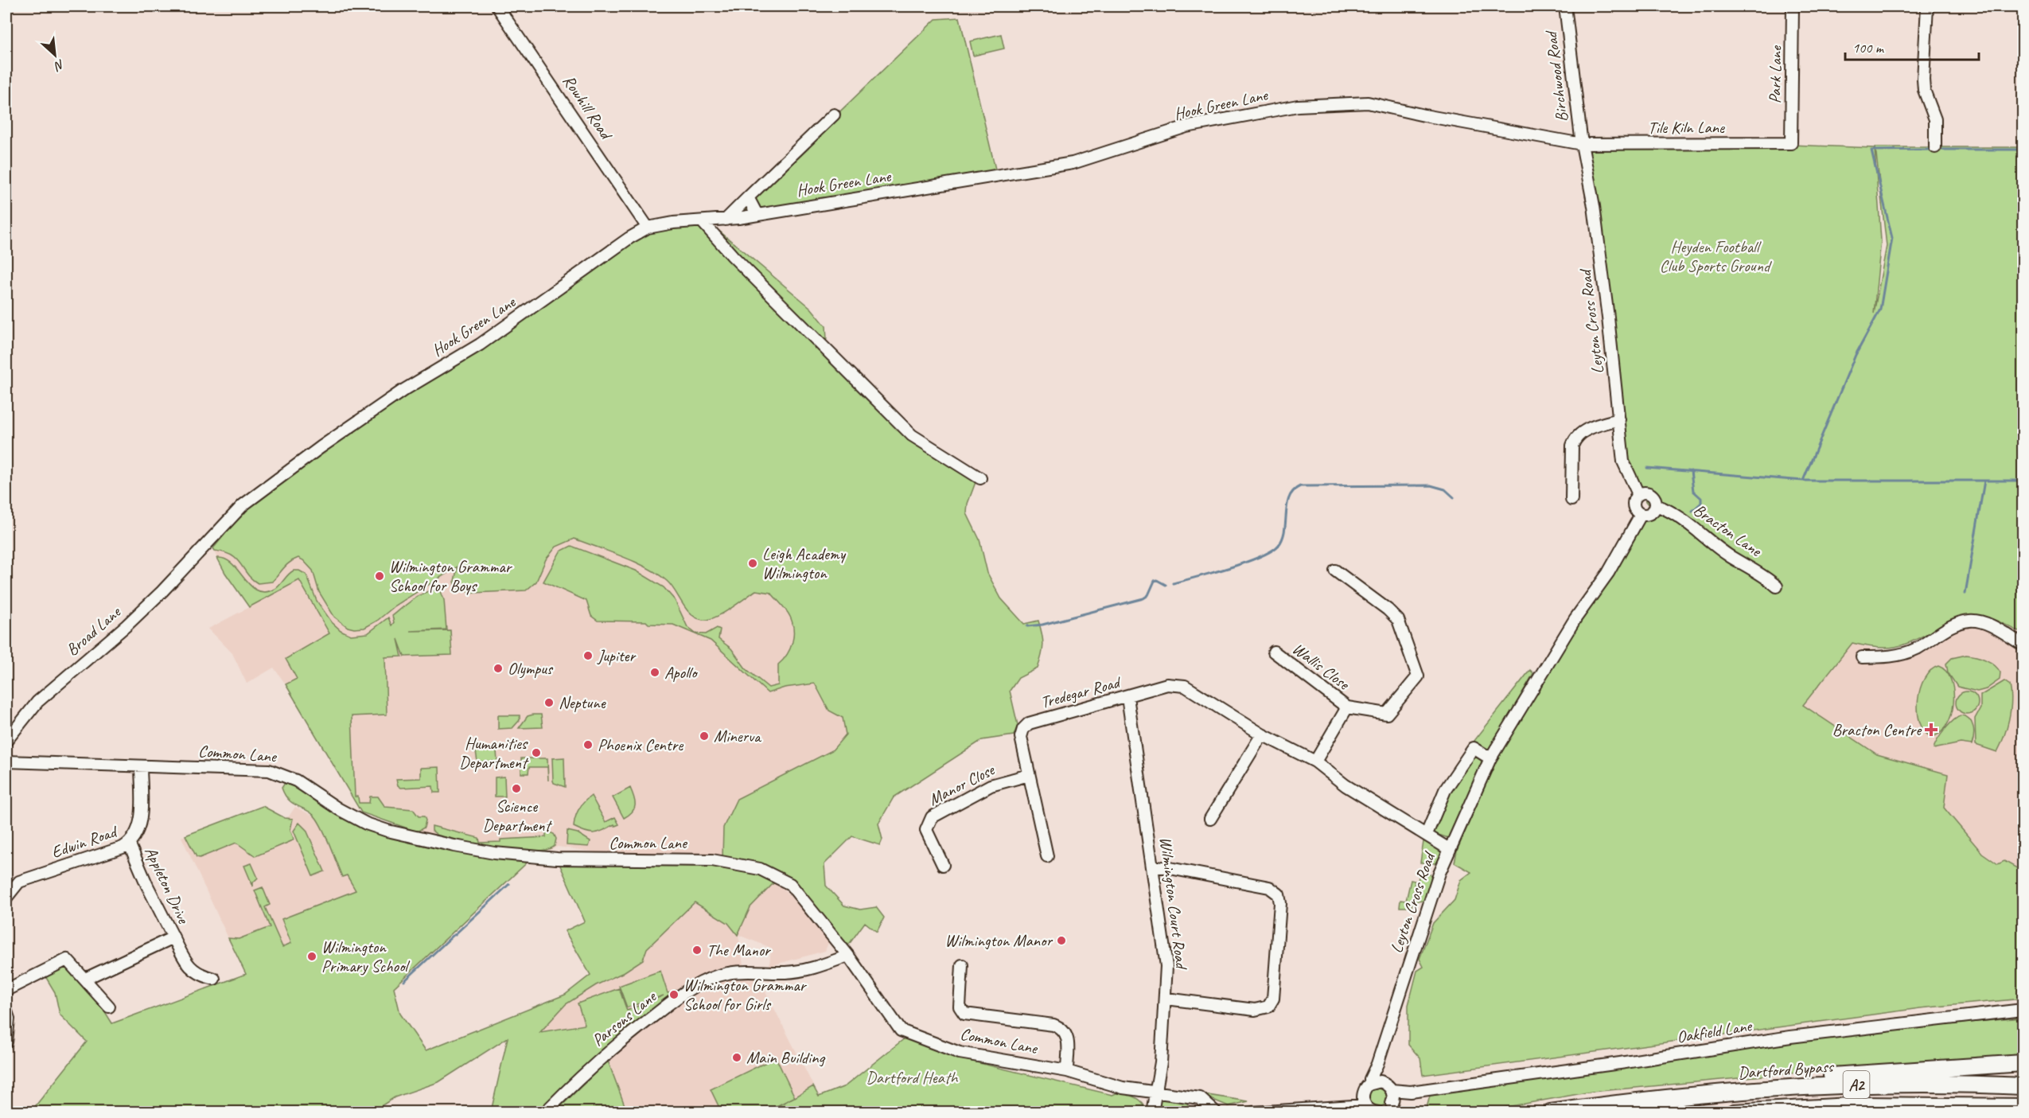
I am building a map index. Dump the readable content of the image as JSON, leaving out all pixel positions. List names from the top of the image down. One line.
{"streets":{"highway":["Dartford Bypass","A2"],"street":["Park Lane","Birchwood Road","Hook Green Lane","Rowhill Road","Tile Kiln Lane","Leyton Cross Road","Bracton Lane","Broad Lane","Wallis Close","Tredegar Road","Common Lane","Manor Close","Edwin Road","Appleton Drive","Wilmington Court Road","Parsons Lane","Oakfield Lane"]},"crossings":[["Park Lane","Tile Kiln Lane"],["Birchwood Road","Hook Green Lane"],["Birchwood Road","Tile Kiln Lane"],["Birchwood Road","Leyton Cross Road"],["Hook Green Lane","Rowhill Road"],["Hook Green Lane","Tile Kiln Lane"],["Hook Green Lane","Leyton Cross Road"],["Hook Green Lane","Broad Lane"],["Tile Kiln Lane","Leyton Cross Road"],["Leyton Cross Road","Bracton Lane"],["Leyton Cross Road","Tredegar Road"],["Leyton Cross Road","Oakfield Lane"],["Wallis Close","Tredegar Road"],["Tredegar Road","Manor Close"],["Tredegar Road","Wilmington Court Road"],["Common Lane","Edwin Road"],["Common Lane","Wilmington Court Road"],["Common Lane","Parsons Lane"]],"parks":["Heyden Football Club Sports Ground","Dartford Heath"],"places":{"other":["Leigh Academy Wilmington","Wilmington Grammar School for Boys","Jupiter","Olympus","Apollo","Neptune","Minerva","Phoenix Centre","Humanities Department","Science Department","Wilmington Manor","The Manor","Wilmington Primary School","Wilmington Grammar School for Girls","Main Building"],"health":["Bracton Centre"]},"scale_bar":"100 m","north":"bottom right"}
